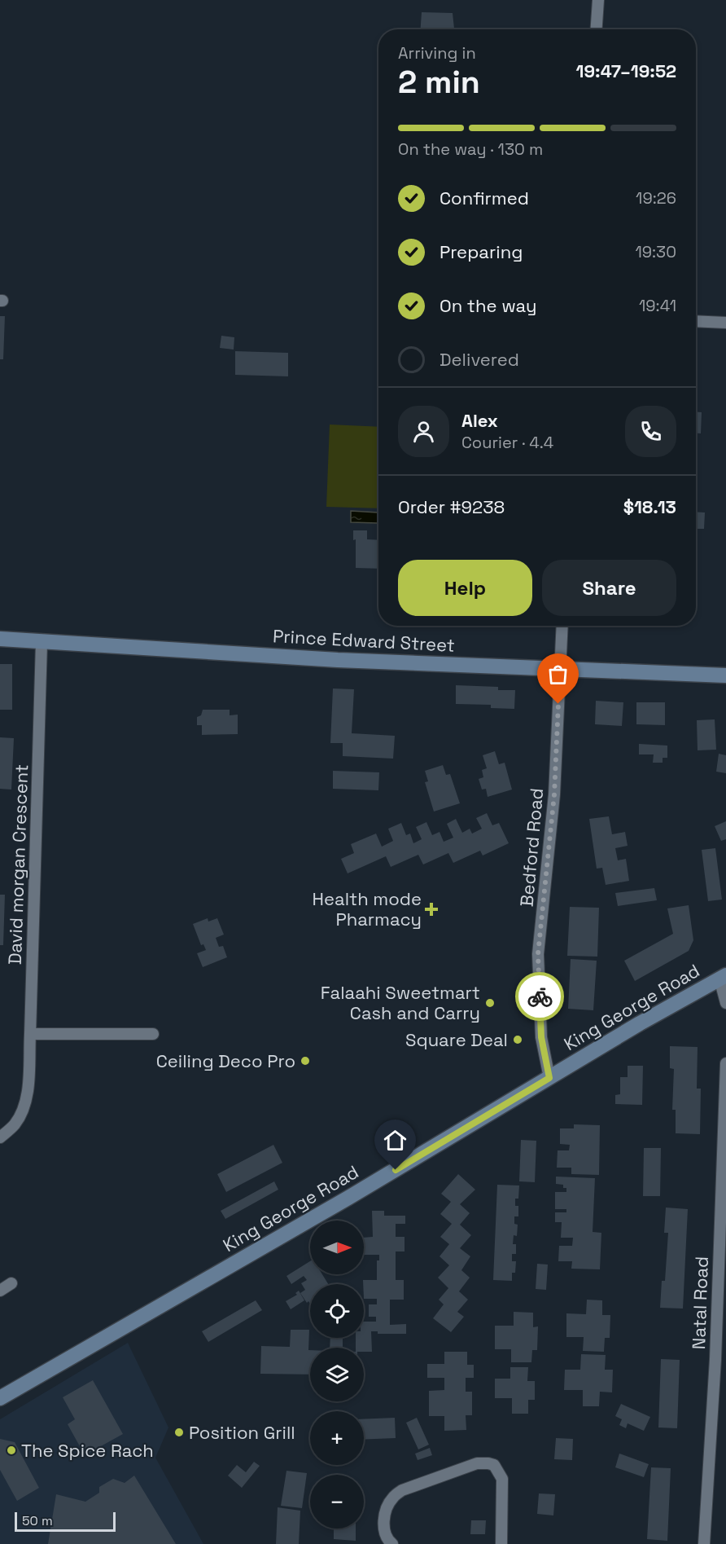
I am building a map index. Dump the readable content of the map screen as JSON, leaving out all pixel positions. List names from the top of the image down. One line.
{"streets":{"main road":["Prince Edward Street","King George Road"],"street":["Bedford Road","David morgan Crescent","Natal Road"]},"crossings":[["Prince Edward Street","Bedford Road"],["Prince Edward Street","David morgan Crescent"],["Bedford Road","King George Road"]],"places":{"health":["Health mode Pharmacy"],"other":["Falaahi Sweetmart Cash and Carry","Square Deal","Ceiling Deco Pro","Position Grill","The Spice Rach"]},"scale_bar":"50 m","north":"right","page":{"heading":["2 min","Arriving in","19:47–19:52"],"panel":["Alex","Courier · 4.4","Order #9238","$18.13"],"bar":"On the way · 130 m","list":[["Confirmed","19:26"],["Preparing","19:30"],["On the way","19:41"],"Delivered"],"buttons":["Help","Share"],"map_buttons":["+","−"],"scale":"50 m"}}
